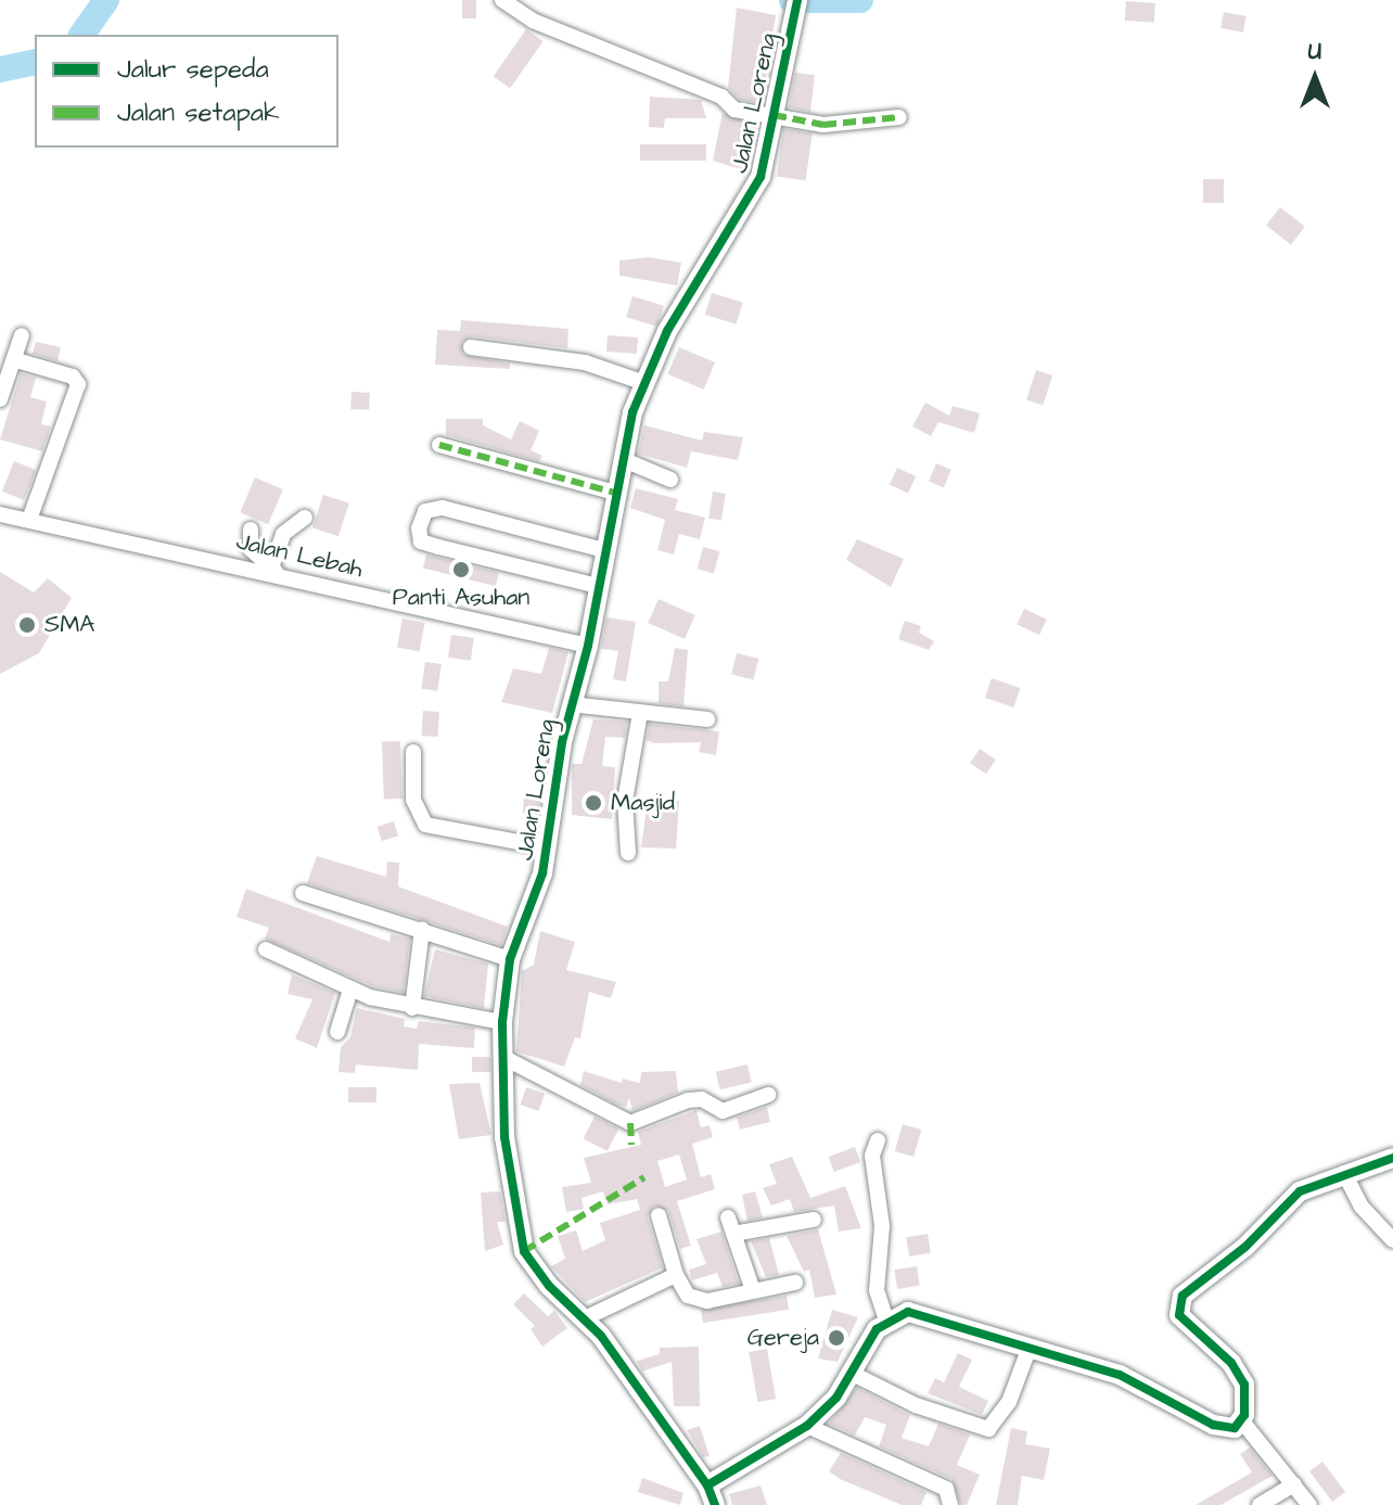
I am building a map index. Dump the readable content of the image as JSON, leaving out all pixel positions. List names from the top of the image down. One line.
{"streets":{"street":["Jalan Loreng","Jalan Lebah"]},"crossings":[["Jalan Loreng","Jalan Lebah"]],"places":["Panti Asuhan","SMA","Masjid","Gereja"],"legend":["Jalur sepeda","Jalan setapak"],"north":"top"}
